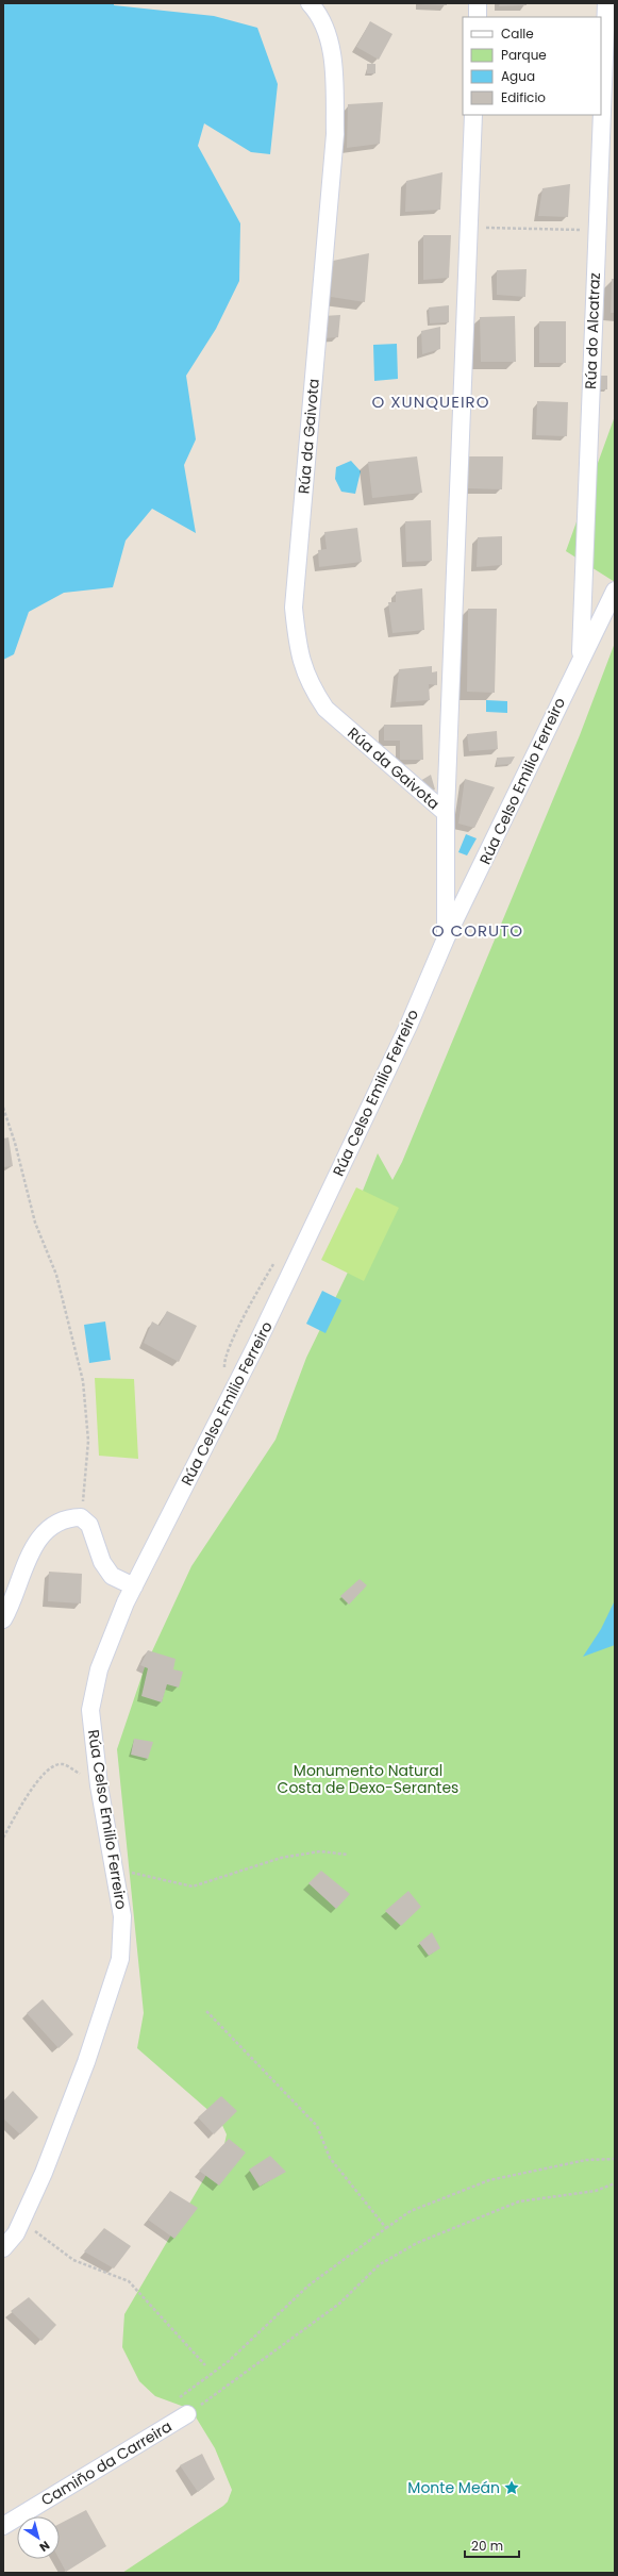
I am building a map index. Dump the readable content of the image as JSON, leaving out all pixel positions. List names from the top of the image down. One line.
{"streets":{"street":["Rúa do Alcatraz","Rúa da Gaivota","Rúa Celso Emilio Ferreiro","Camiño da Carreira"]},"crossings":[["Rúa do Alcatraz","Rúa Celso Emilio Ferreiro"],["Rúa da Gaivota","Rúa Celso Emilio Ferreiro"]],"districts":["O XUNQUEIRO","O CORUTO"],"parks":["Monumento Natural Costa de Dexo-Serantes"],"places":{"place":["Monte Meán"]},"legend":["Calle","Parque","Agua","Edificio"],"scale_bar":"20 m","north":"bottom right"}
